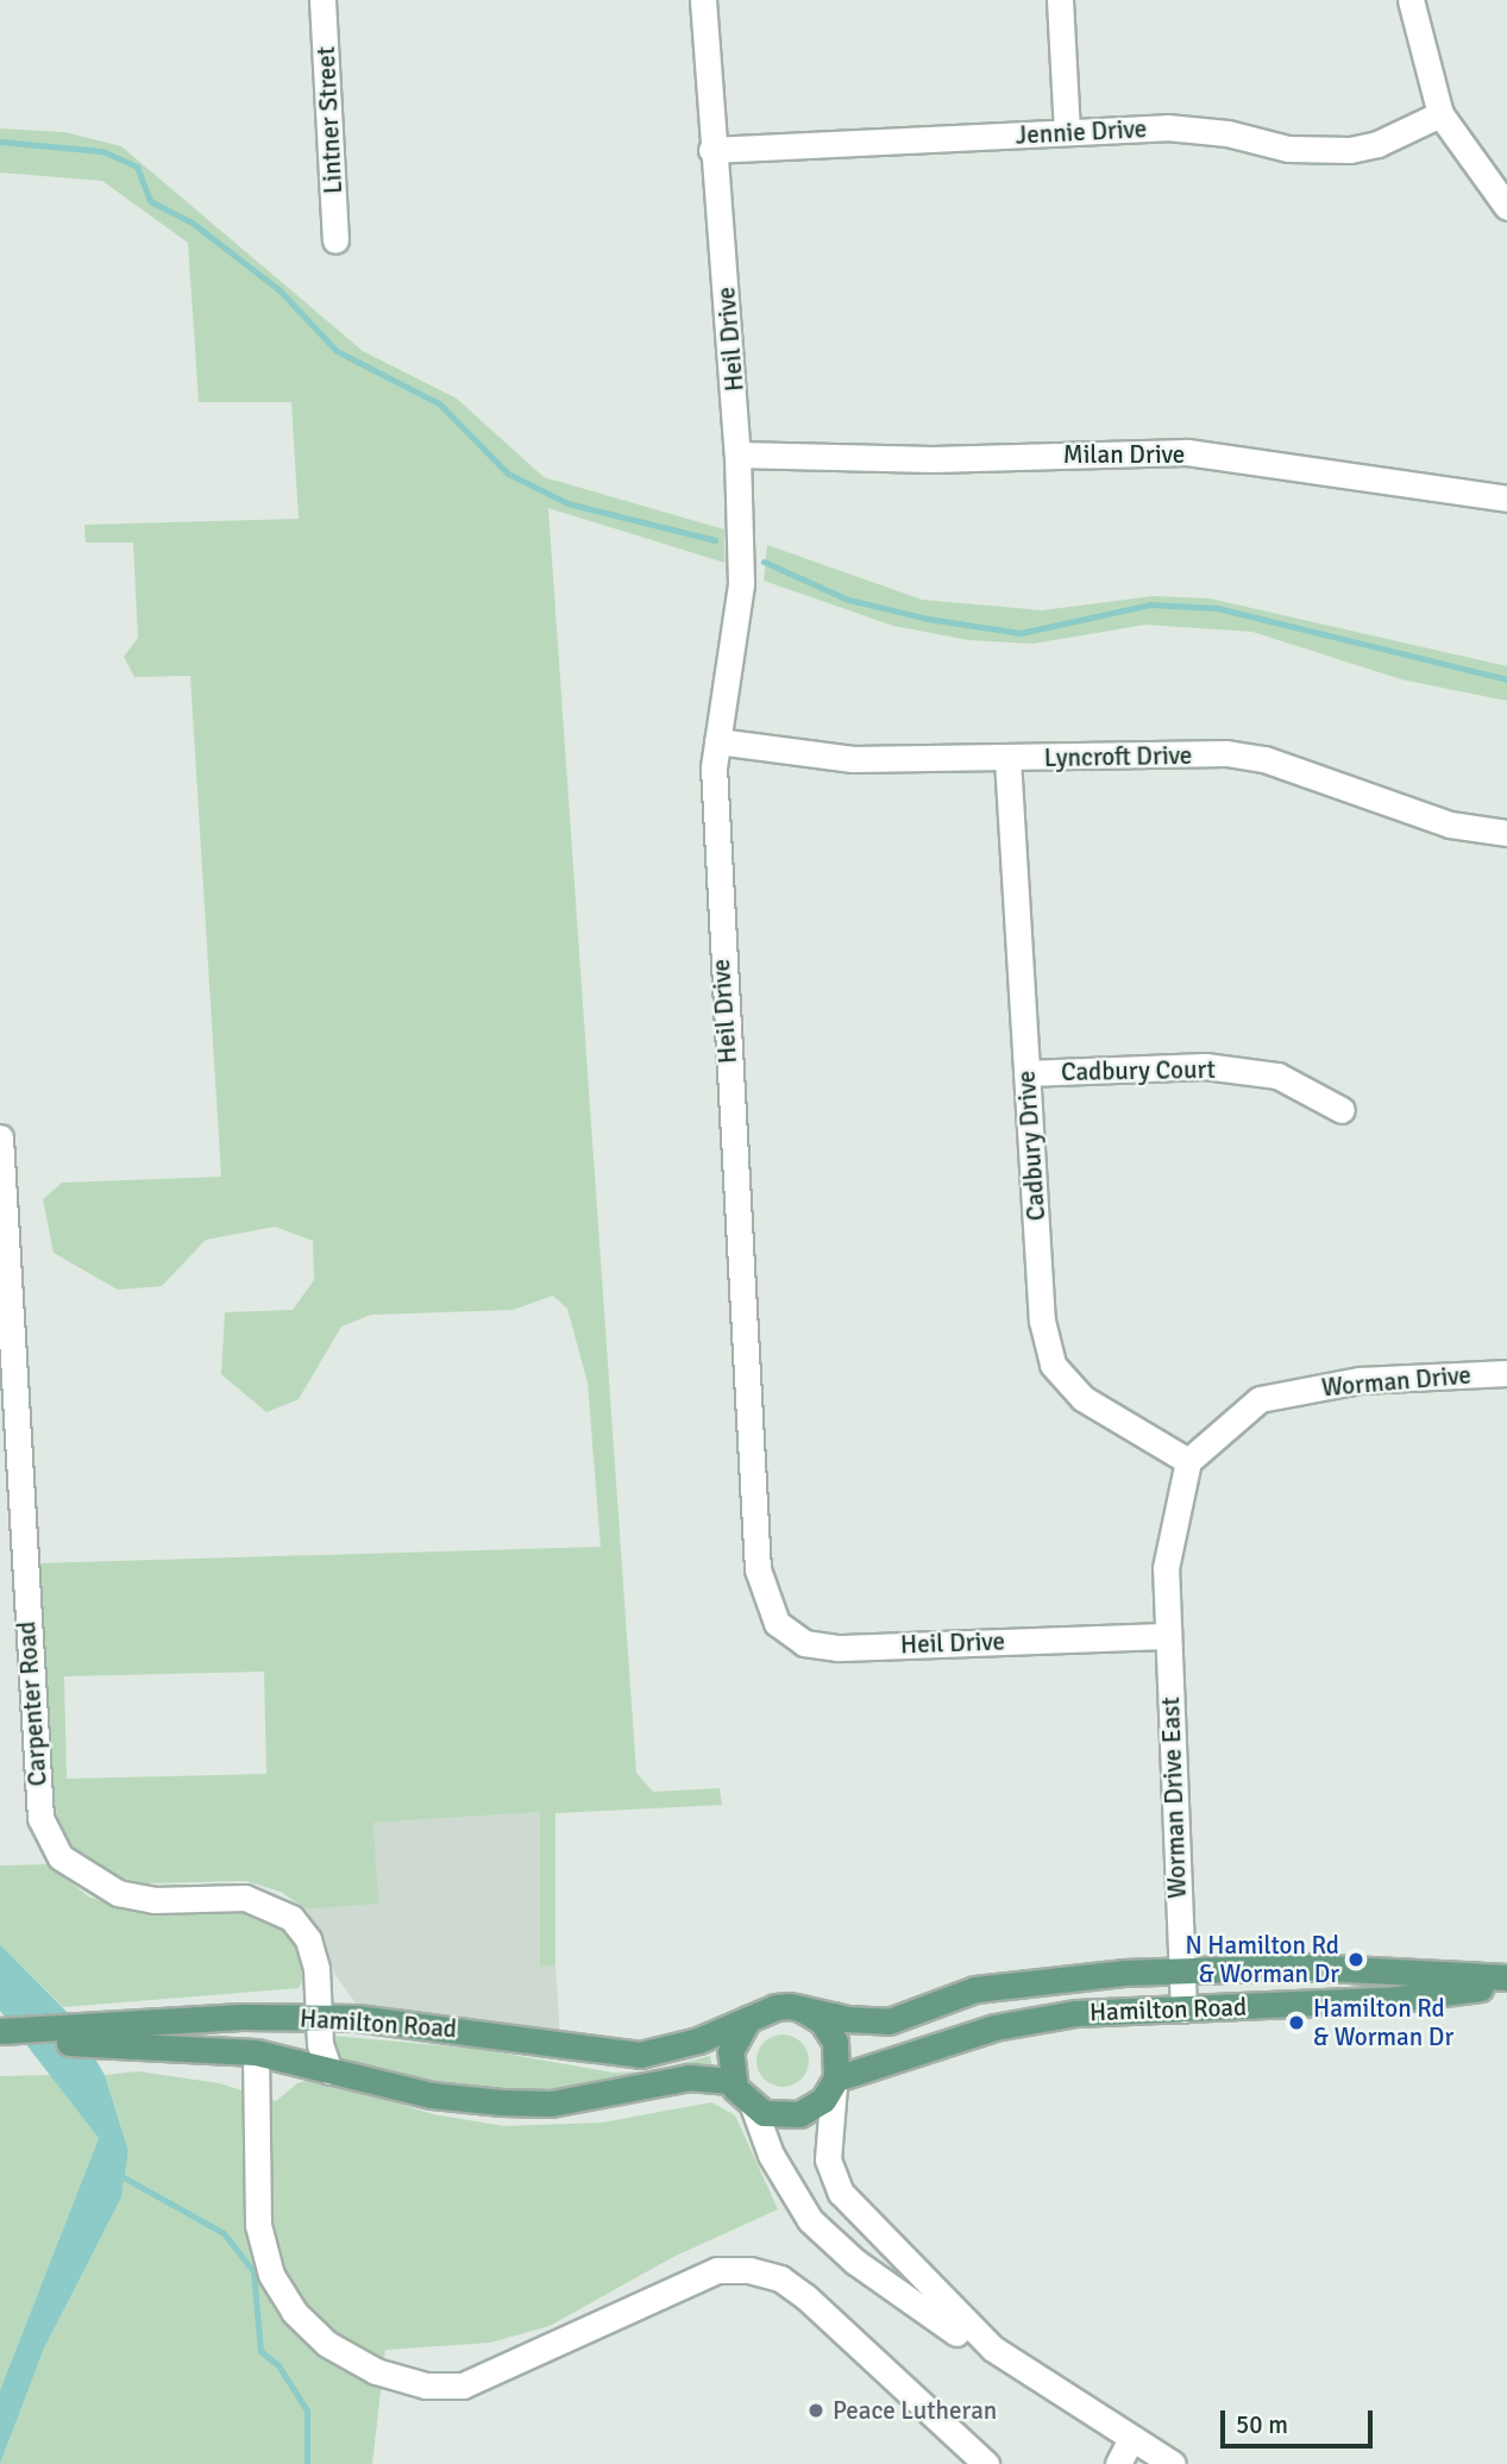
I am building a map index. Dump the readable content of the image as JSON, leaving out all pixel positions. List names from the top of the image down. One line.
{"streets":{"main road":["Hamilton Road"],"street":["Lintner Street","Jennie Drive","Heil Drive","Milan Drive","Lyncroft Drive","Cadbury Court","Cadbury Drive","Worman Drive","Carpenter Road","Worman Drive East"]},"crossings":[["Jennie Drive","Heil Drive"],["Heil Drive","Milan Drive"],["Heil Drive","Lyncroft Drive"],["Heil Drive","Worman Drive East"],["Lyncroft Drive","Cadbury Drive"],["Cadbury Court","Cadbury Drive"],["Cadbury Drive","Worman Drive"],["Carpenter Road","Hamilton Road"],["Worman Drive East","Hamilton Road"]],"places":["N Hamilton Rd & Worman Dr","Hamilton Rd & Worman Dr","Peace Lutheran"],"scale_bar":"50 m"}
